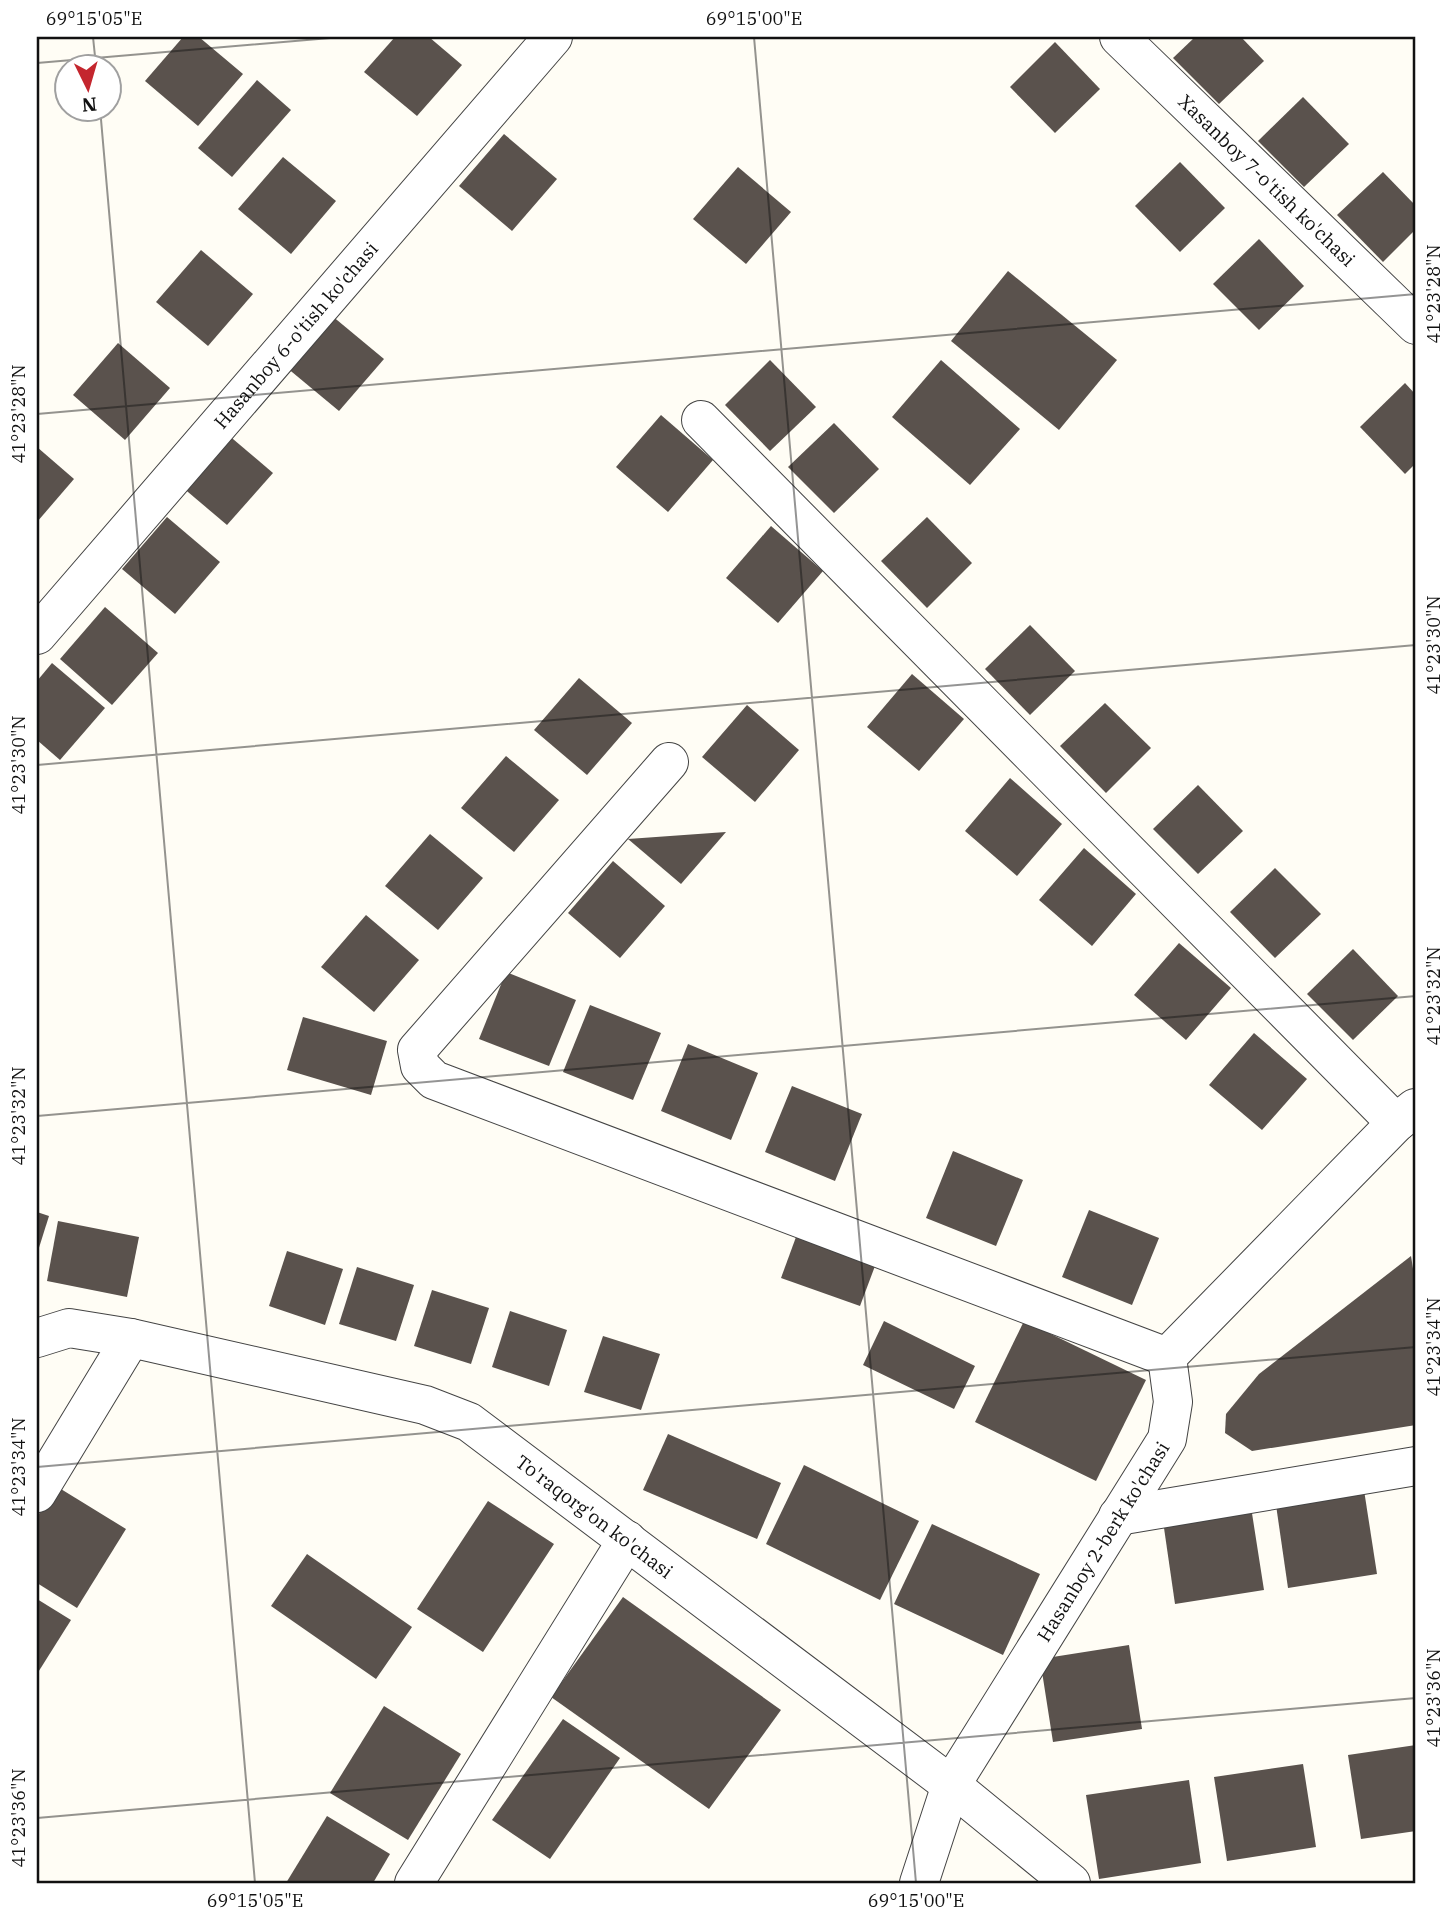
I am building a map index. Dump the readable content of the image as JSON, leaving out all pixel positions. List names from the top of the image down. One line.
{"streets":{"street":["Xasanboy 7-o'tish ko'chasi","Hasanboy 6-o'tish ko'chasi","To'raqorg'on ko'chasi","Hasanboy 2-berk ko'chasi"]},"crossings":[["To'raqorg'on ko'chasi","Hasanboy 2-berk ko'chasi"]],"north":"bottom","coordinates":["69°15'05\"E","69°15'00\"E","41°23'28\"N","41°23'30\"N","41°23'32\"N","41°23'34\"N","41°23'36\"N"]}
